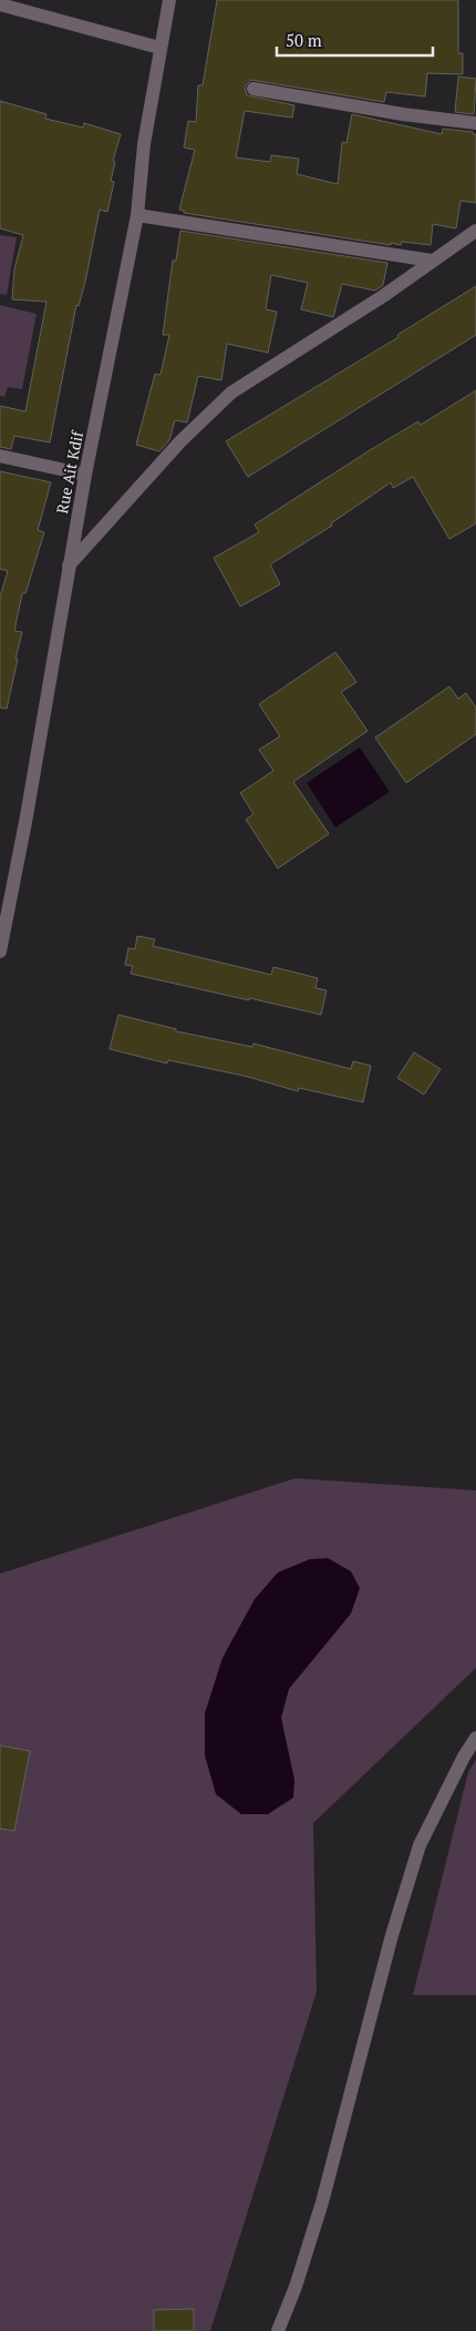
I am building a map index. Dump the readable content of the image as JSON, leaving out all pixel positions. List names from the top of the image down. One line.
{"streets":{"street":["Rue Ait Kdif"]},"scale_bar":"50 m"}
